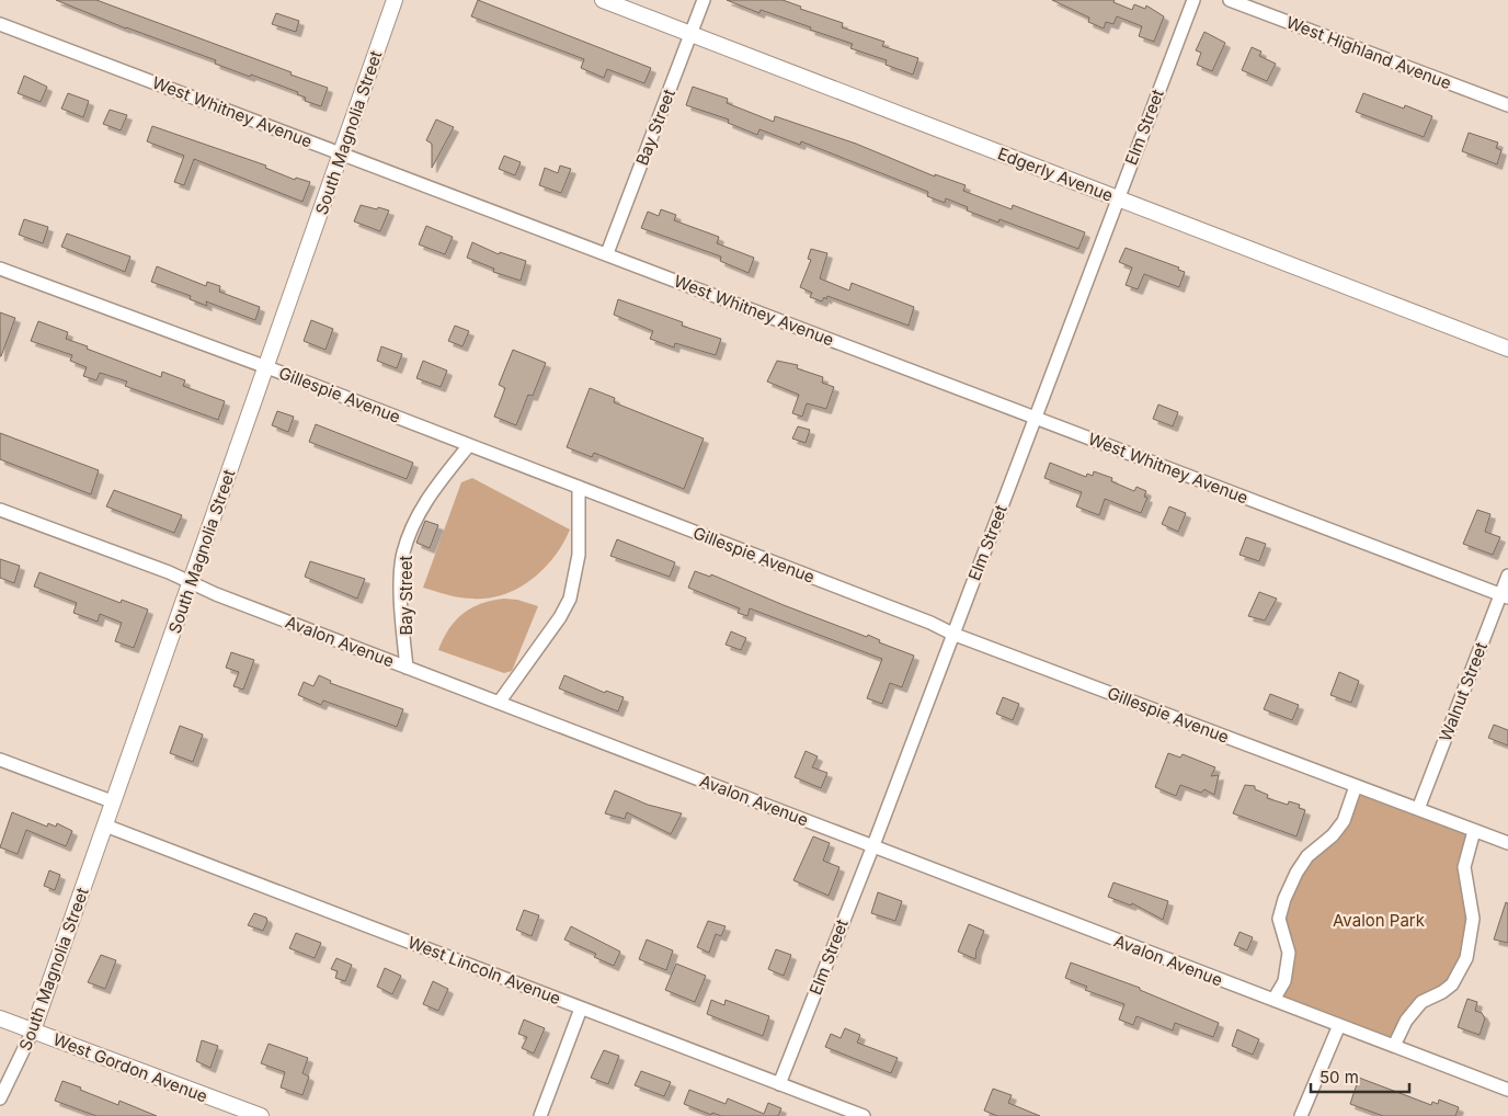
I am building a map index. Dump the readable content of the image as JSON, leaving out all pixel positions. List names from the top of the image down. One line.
{"streets":{"street":["West Highland Avenue","West Whitney Avenue","Bay Street","Elm Street","South Magnolia Street","Edgerly Avenue","Gillespie Avenue","Avalon Avenue","Walnut Street","West Lincoln Avenue","West Gordon Avenue"]},"crossings":[["West Whitney Avenue","Bay Street"],["West Whitney Avenue","Elm Street"],["West Whitney Avenue","South Magnolia Street"],["West Whitney Avenue","Walnut Street"],["Bay Street","Edgerly Avenue"],["Bay Street","Gillespie Avenue"],["Bay Street","Avalon Avenue"],["Elm Street","Edgerly Avenue"],["Elm Street","Gillespie Avenue"],["Elm Street","Avalon Avenue"],["Elm Street","West Lincoln Avenue"],["South Magnolia Street","Gillespie Avenue"],["South Magnolia Street","Avalon Avenue"],["South Magnolia Street","West Lincoln Avenue"],["South Magnolia Street","West Gordon Avenue"],["Gillespie Avenue","Walnut Street"]],"parks":["Avalon Park"],"scale_bar":"50 m"}
